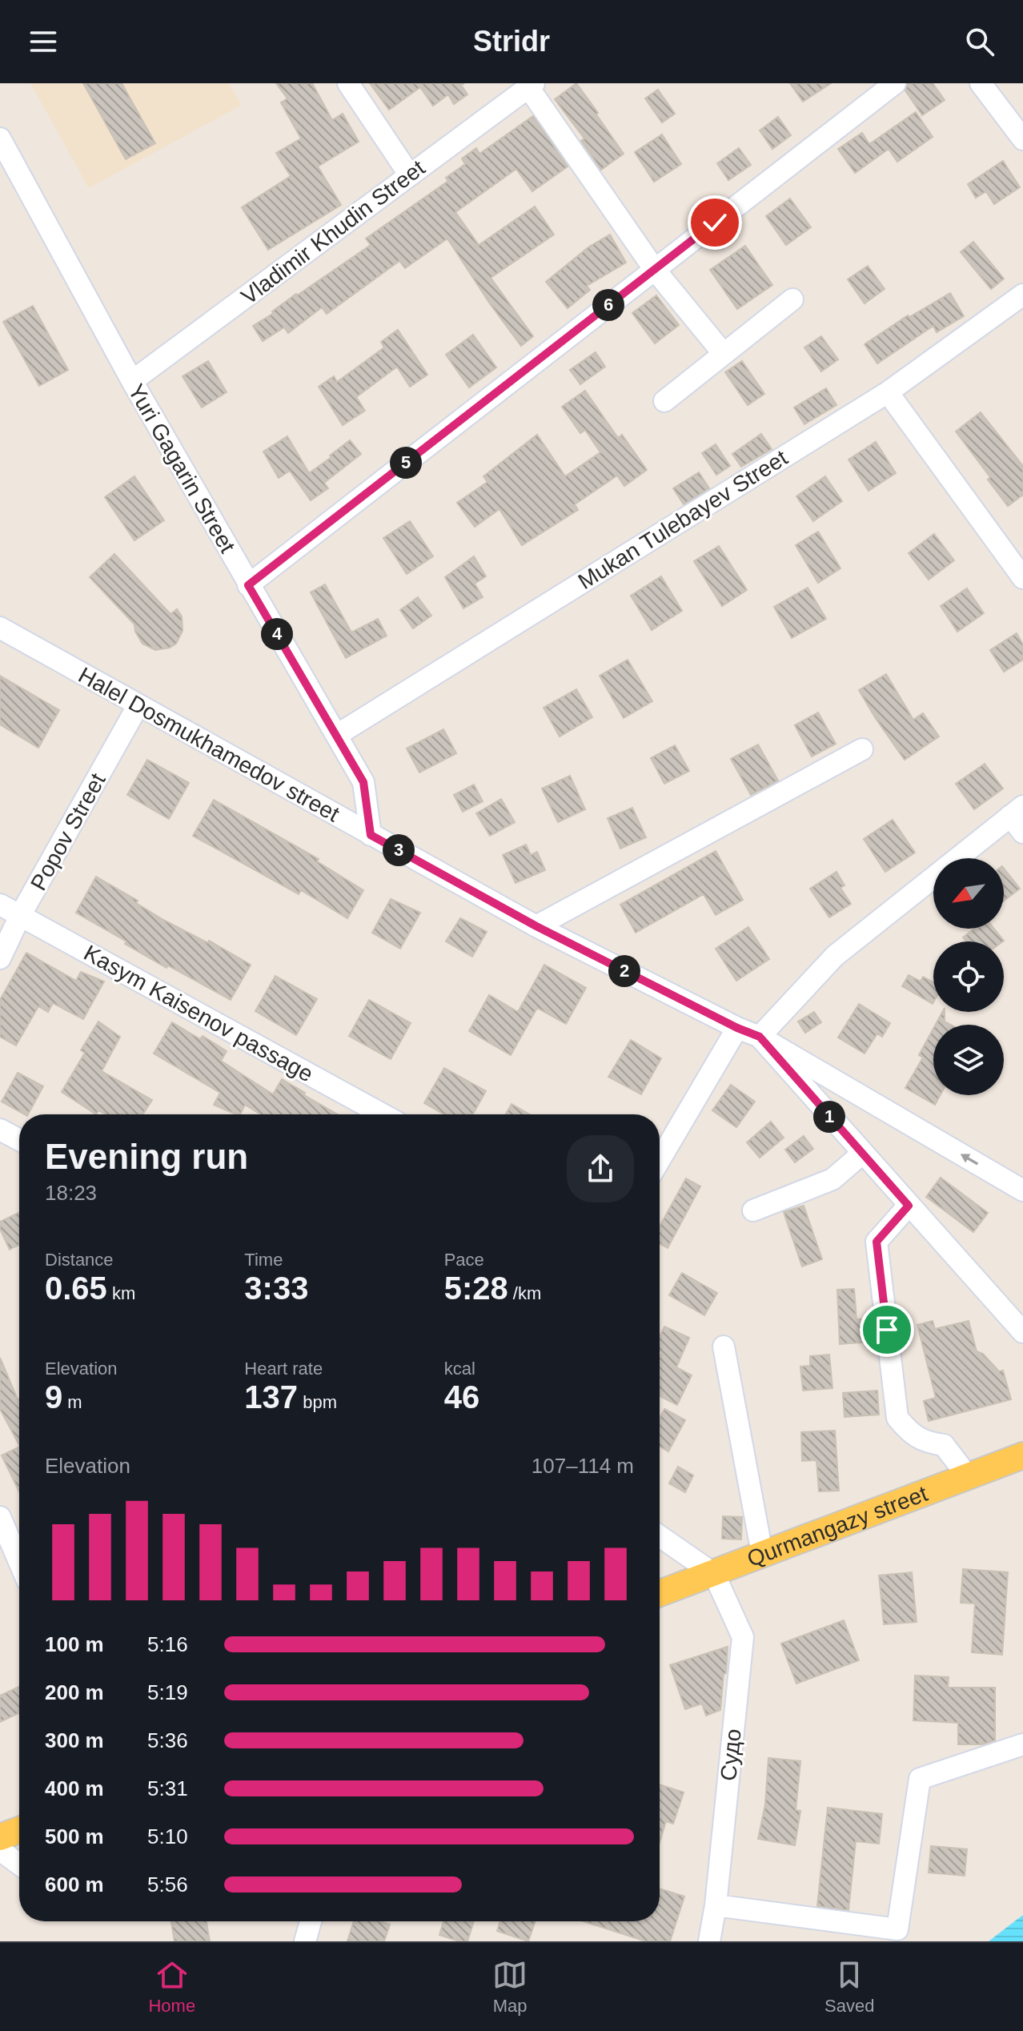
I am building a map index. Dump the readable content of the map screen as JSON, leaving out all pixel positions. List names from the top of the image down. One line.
{"streets":{"main road":["Qurmangazy street"],"street":["Vladimir Khudin Street","Yuri Gagarin Street","Mukan Tulebayev Street","Halel Dosmukhamedov street","Popov Street","Kasym Kaisenov passage","Судо"]},"crossings":[["Vladimir Khudin Street","Yuri Gagarin Street"],["Yuri Gagarin Street","Mukan Tulebayev Street"],["Yuri Gagarin Street","Halel Dosmukhamedov street"],["Halel Dosmukhamedov street","Popov Street"],["Popov Street","Kasym Kaisenov passage"],["Qurmangazy street","Судо"]],"north":"bottom left","page":{"header":"Stridr","pins":["6","5","4","3","2","1"],"heading":["Evening run","18:23"],"stats":[["Distance","0.65 km"],["Time","3:33"],["Pace","5:28 /km"],["Elevation","9 m"],["Heart rate","137 bpm"],["kcal","46"]],"chart":["Elevation","107–114 m"],"list":[{"name":"100 m","note":"5:16"},{"name":"200 m","note":"5:19"},{"name":"300 m","note":"5:36"},{"name":"400 m","note":"5:31"},{"name":"500 m","note":"5:10"},{"name":"600 m","note":"5:56"}],"tabs":["Home","Map","Saved"]}}
